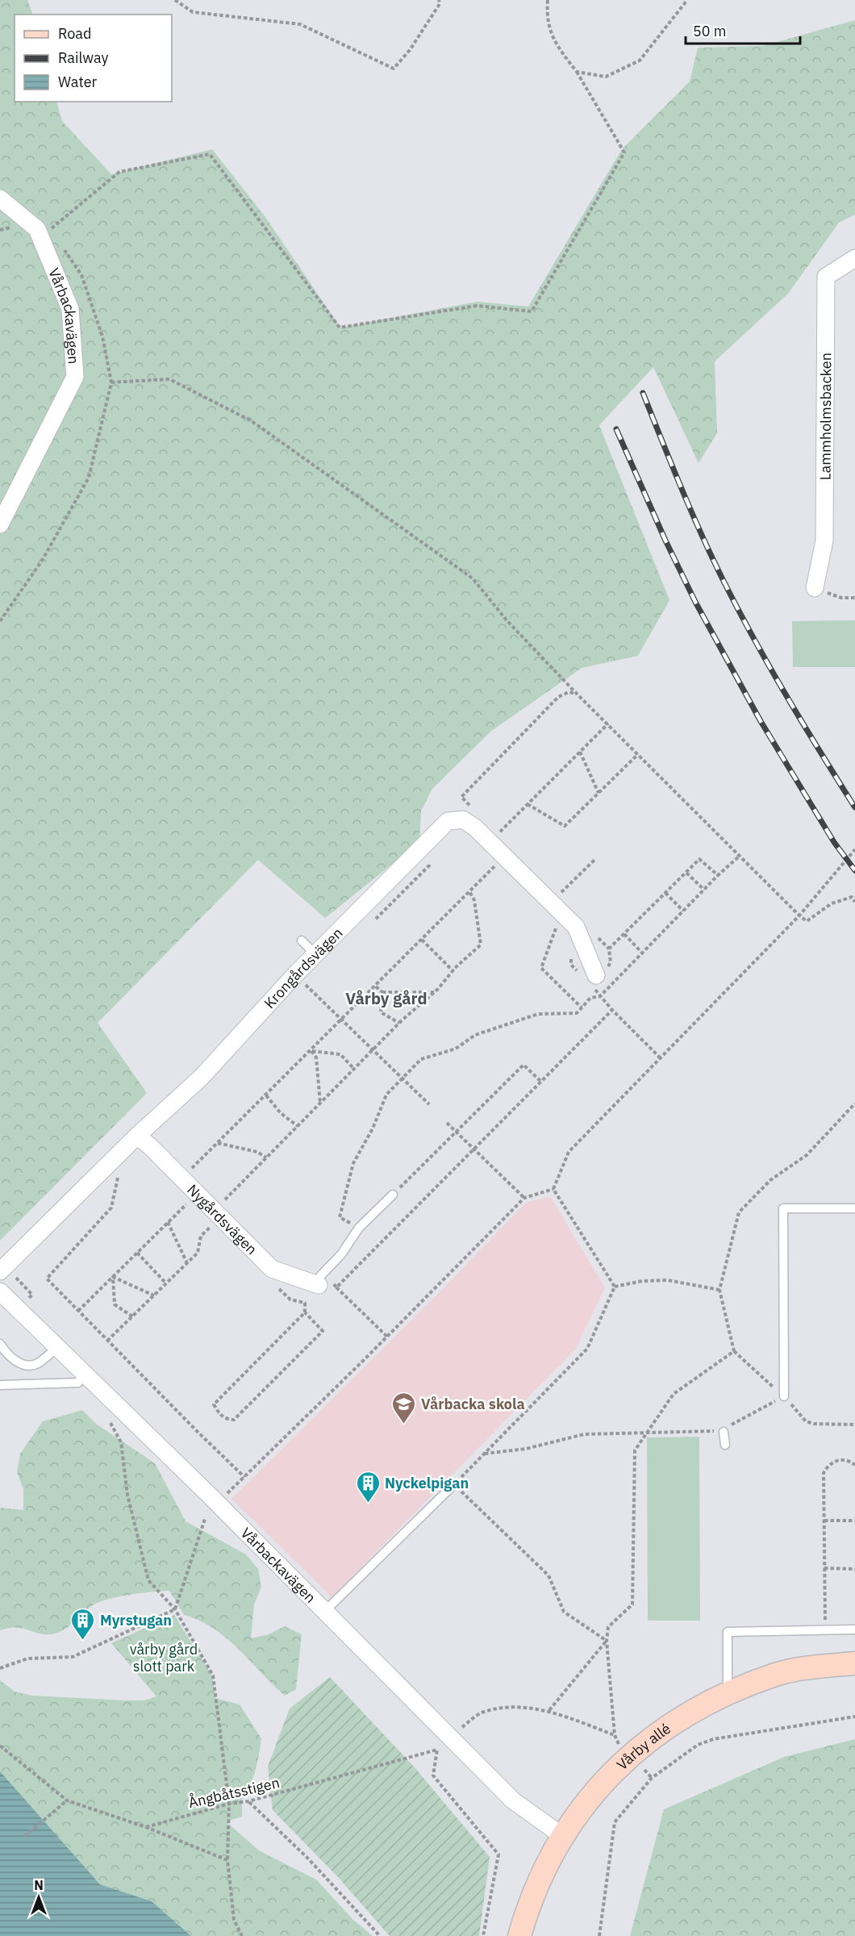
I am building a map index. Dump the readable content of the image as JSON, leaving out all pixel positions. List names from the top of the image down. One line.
{"streets":{"street":["Vårbackavägen","Lammholmsbacken","Krongårdsvägen","Nygårdsvägen","Vårby allé"],"path":["Ångbåtsstigen"]},"crossings":[["Vårbackavägen","Vårby allé"],["Krongårdsvägen","Nygårdsvägen"]],"districts":["Vårby gård"],"parks":["vårby gård slott park"],"places":{"school or university":["Vårbacka skola"],"building":["Nyckelpigan","Myrstugan"]},"legend":["Road","Railway","Water"],"scale_bar":"50 m","north":"top"}
